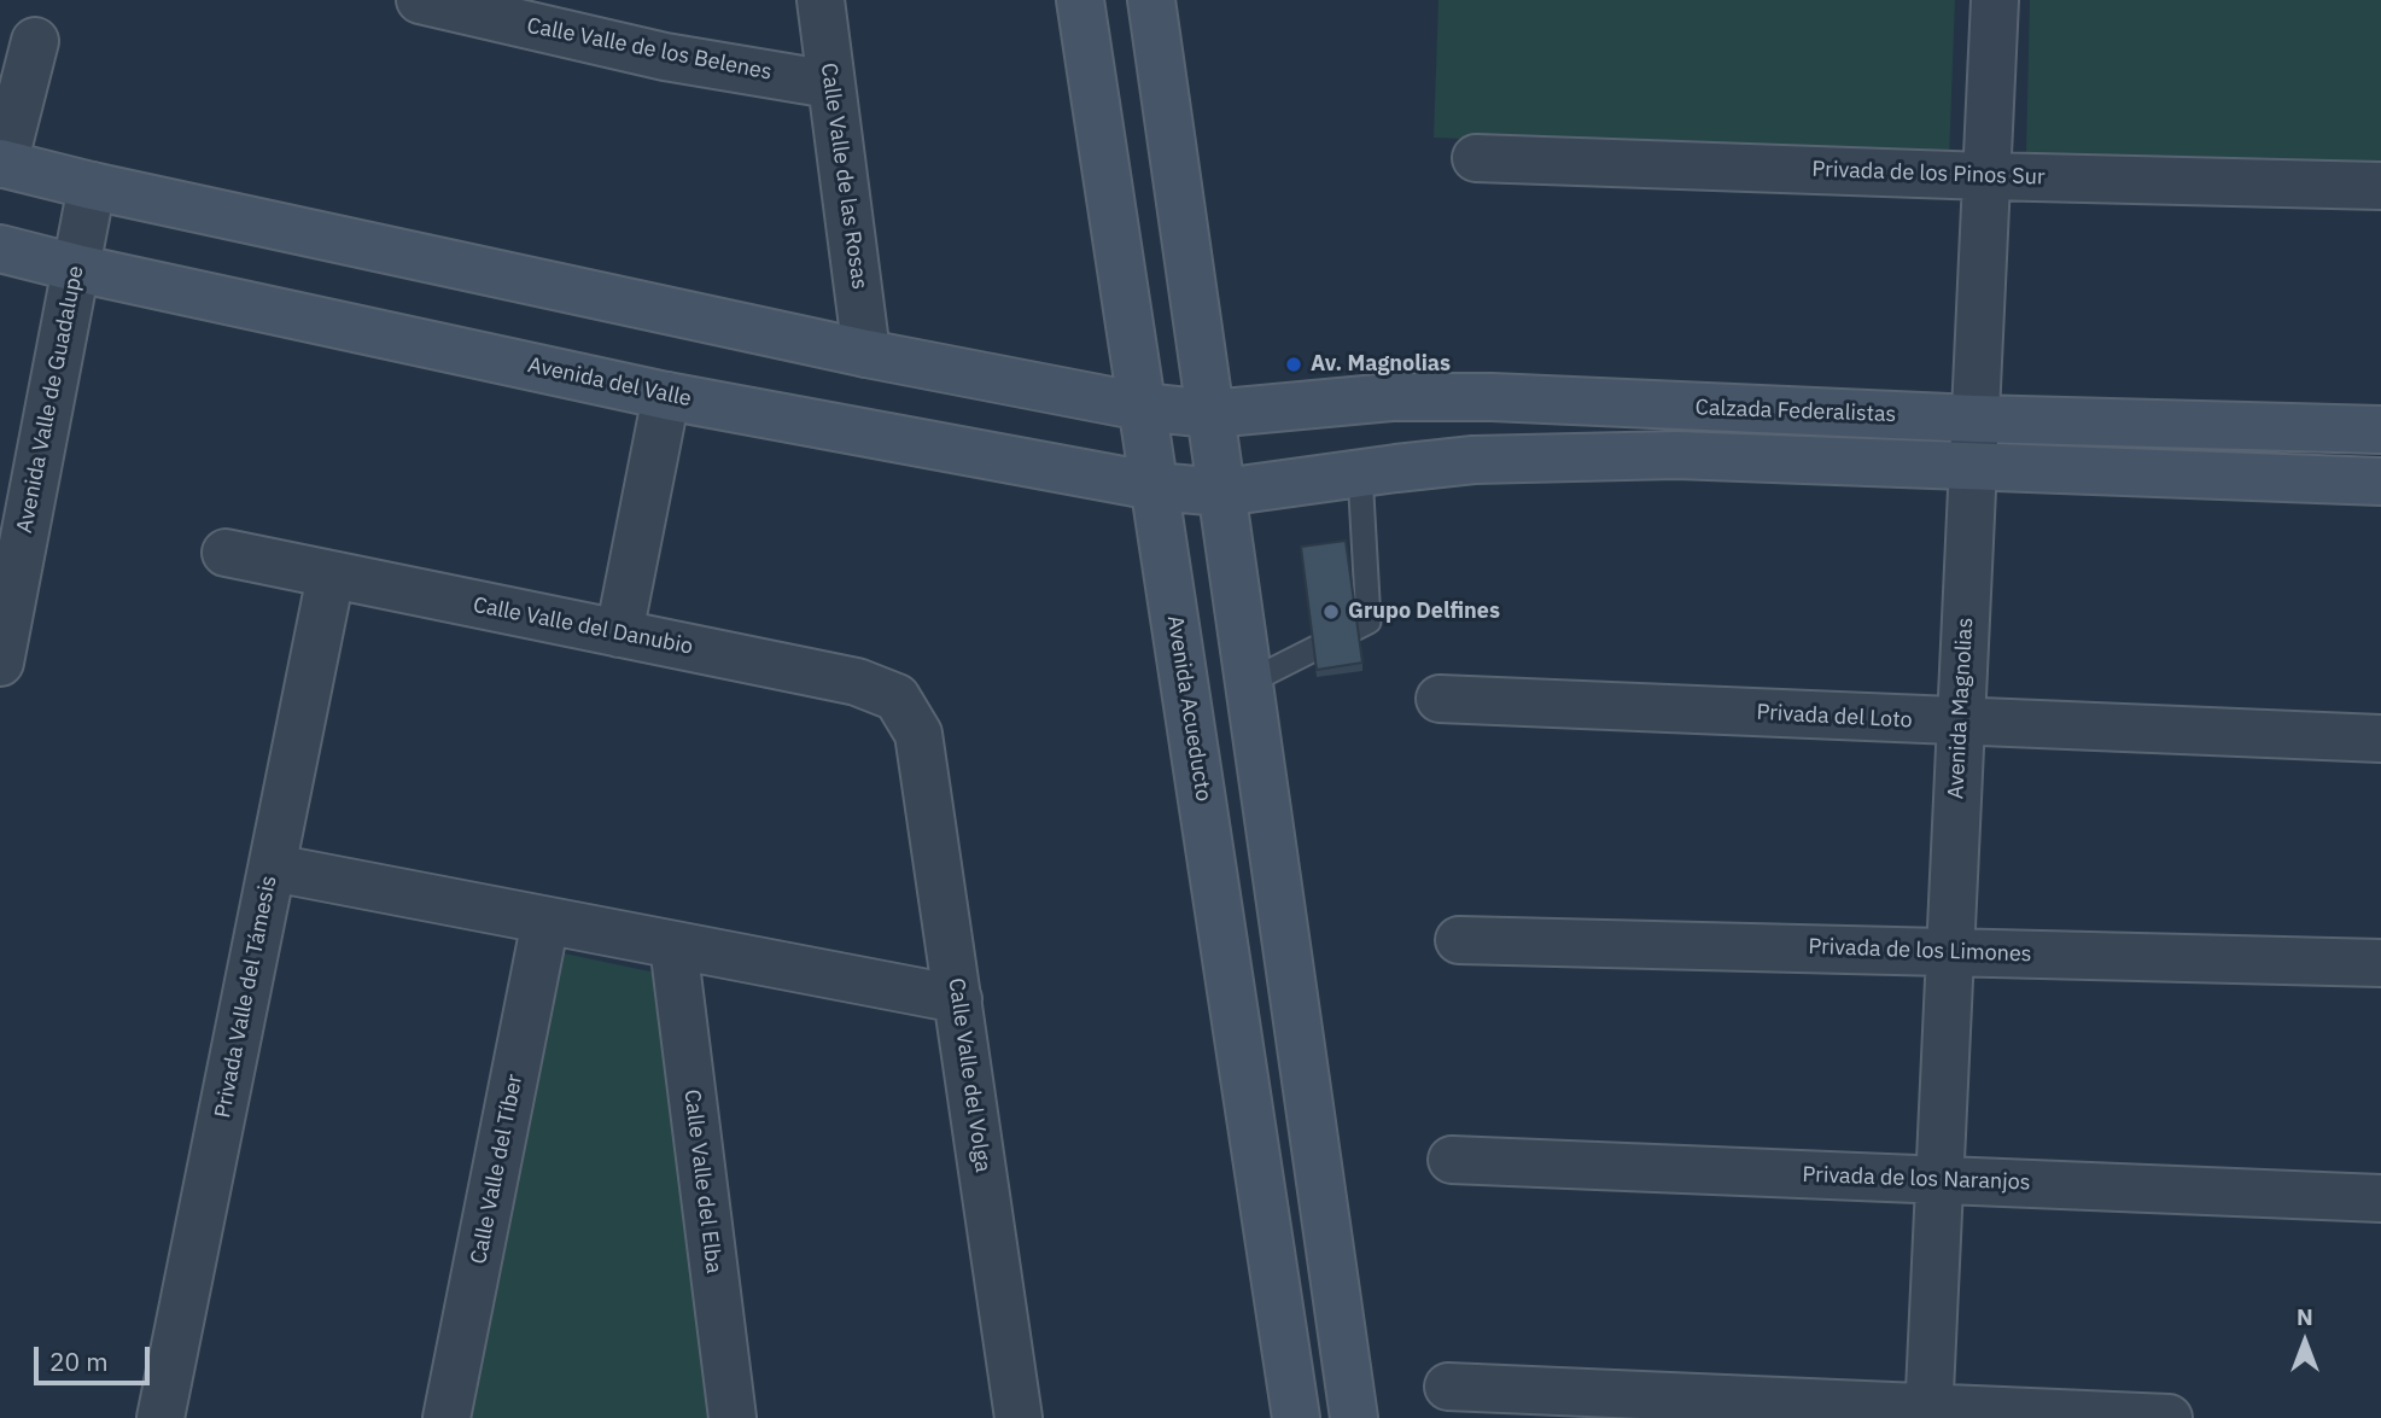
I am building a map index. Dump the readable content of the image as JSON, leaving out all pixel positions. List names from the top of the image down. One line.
{"streets":{"street":["Calle Valle de los Belenes","Privada de los Pinos Sur","Calle Valle de las Rosas","Avenida del Valle","Avenida Valle de Guadalupe","Calzada Federalistas","Calle Valle del Danubio","Avenida Acueducto","Avenida Magnolias","Privada del Loto","Privada de los Limones","Privada Valle del Támesis","Calle Valle del Volga","Calle Valle del Tíber","Privada de los Naranjos","Calle Valle del Elba"]},"crossings":[["Calle Valle de los Belenes","Calle Valle de las Rosas"],["Privada de los Pinos Sur","Avenida Magnolias"],["Avenida del Valle","Avenida Valle de Guadalupe"],["Avenida del Valle","Avenida Acueducto"],["Calzada Federalistas","Avenida Magnolias"],["Calle Valle del Danubio","Privada Valle del Támesis"],["Calle Valle del Danubio","Calle Valle del Volga"],["Avenida Magnolias","Privada del Loto"],["Avenida Magnolias","Privada de los Limones"],["Avenida Magnolias","Privada de los Naranjos"]],"places":["Av. Magnolias","Grupo Delfines"],"scale_bar":"20 m","north":"top"}
